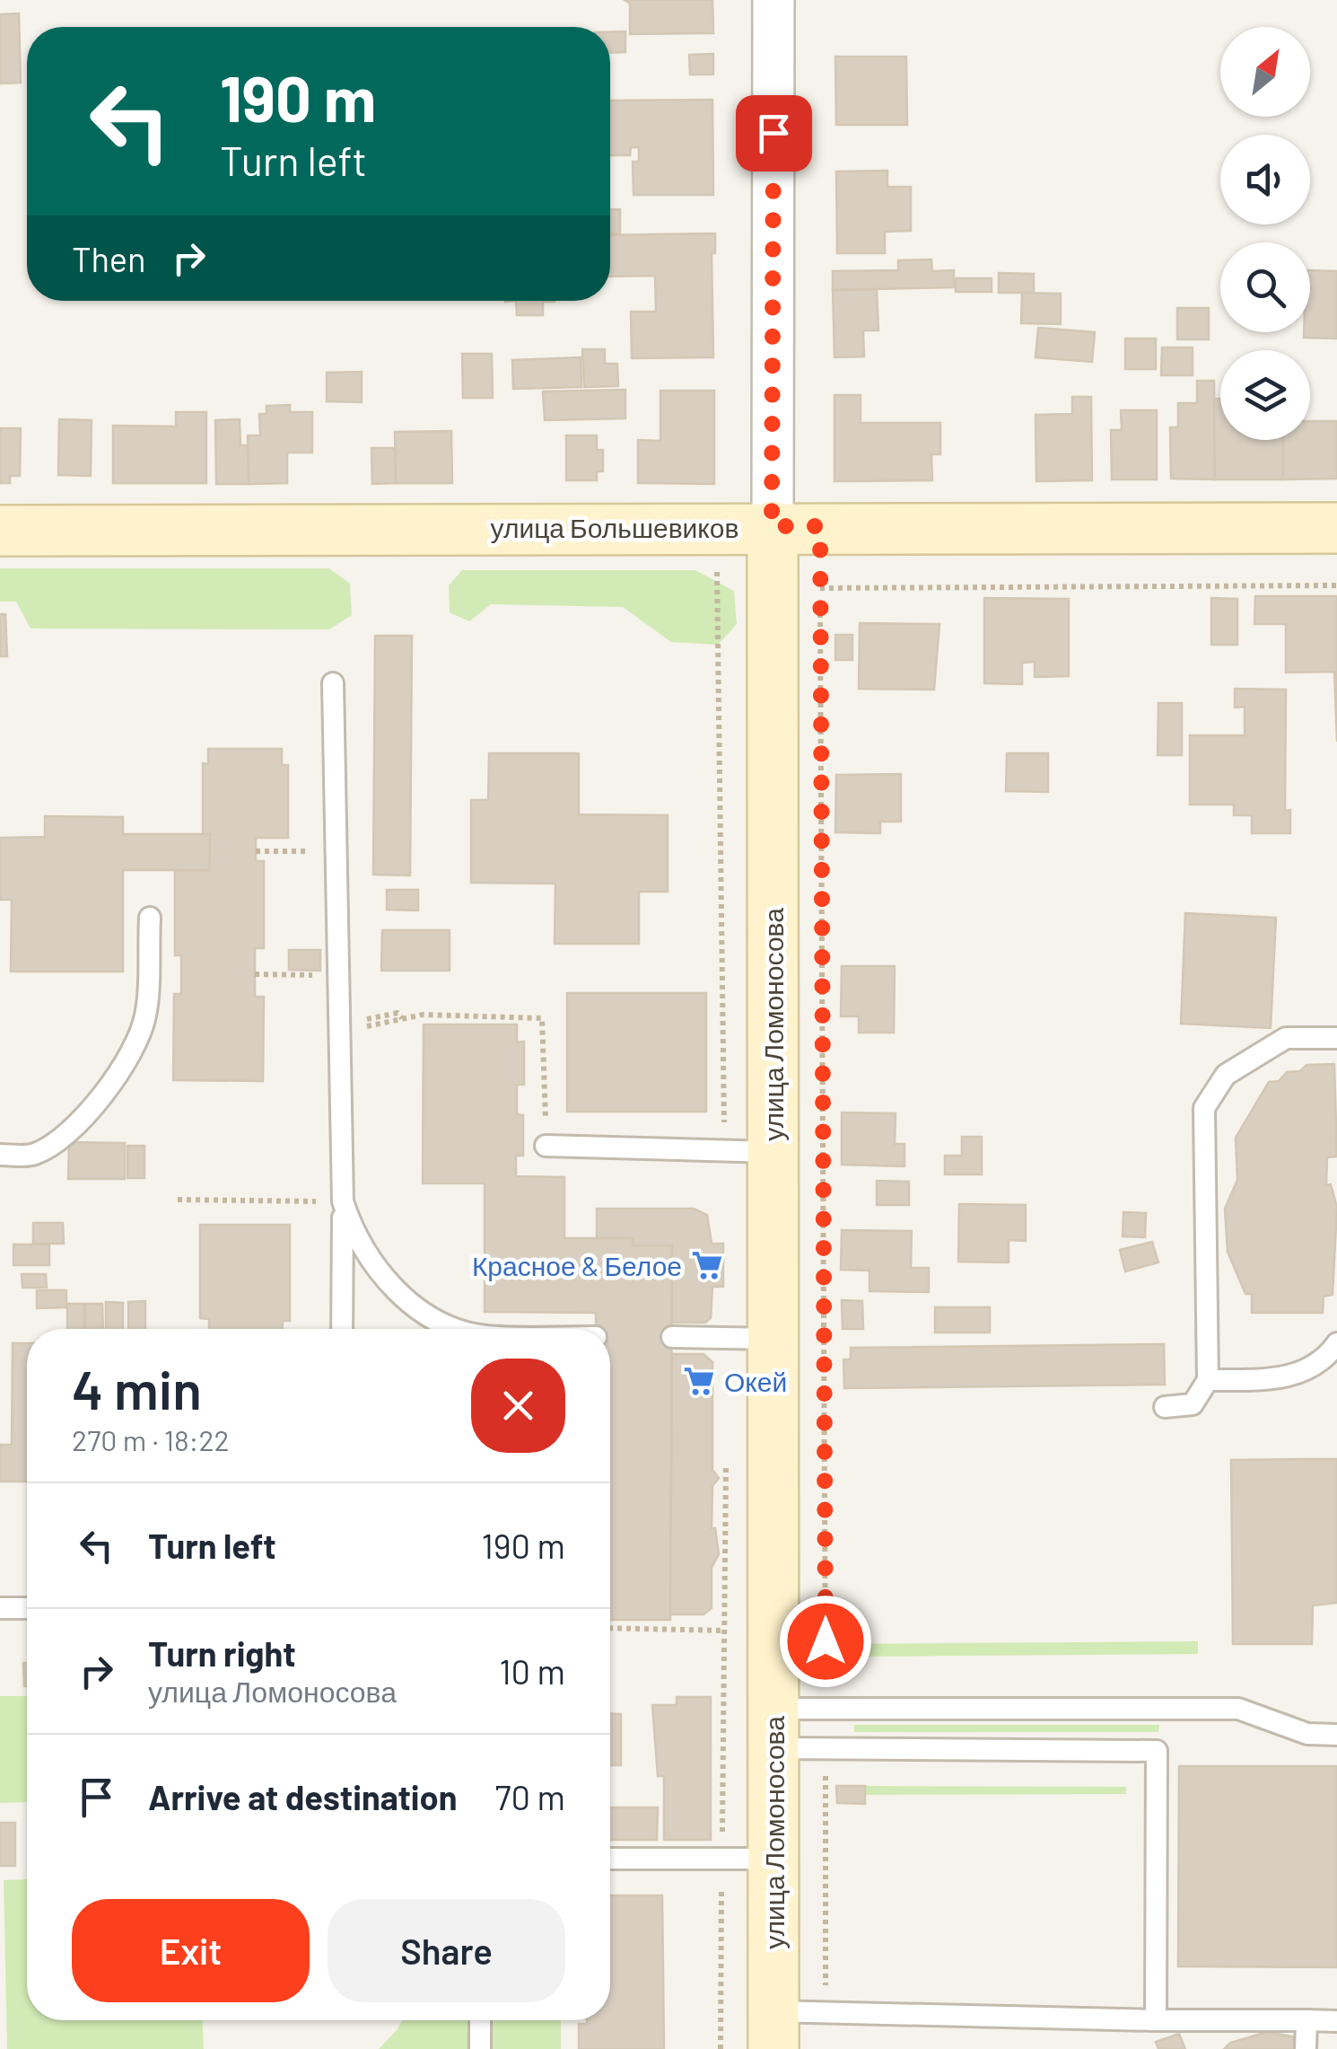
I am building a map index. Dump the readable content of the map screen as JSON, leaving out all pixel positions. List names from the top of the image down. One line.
{"streets":{"street":["улица Большевиков","улица Ломоносова"]},"crossings":[["улица Большевиков","улица Ломоносова"]],"places":{"supermarket":["Красное & Белое","Окей"]},"north":"top right","page":{"turn":["190 m","Turn left"],"then":"Then","heading":["4 min","270 m · 18:22"],"list":[{"name":"Turn left","value":"190 m"},{"name":"Turn right","note":"улица Ломоносова","value":"10 m"},{"name":"Arrive at destination","value":"70 m"}],"buttons":["Exit","Share"]}}
